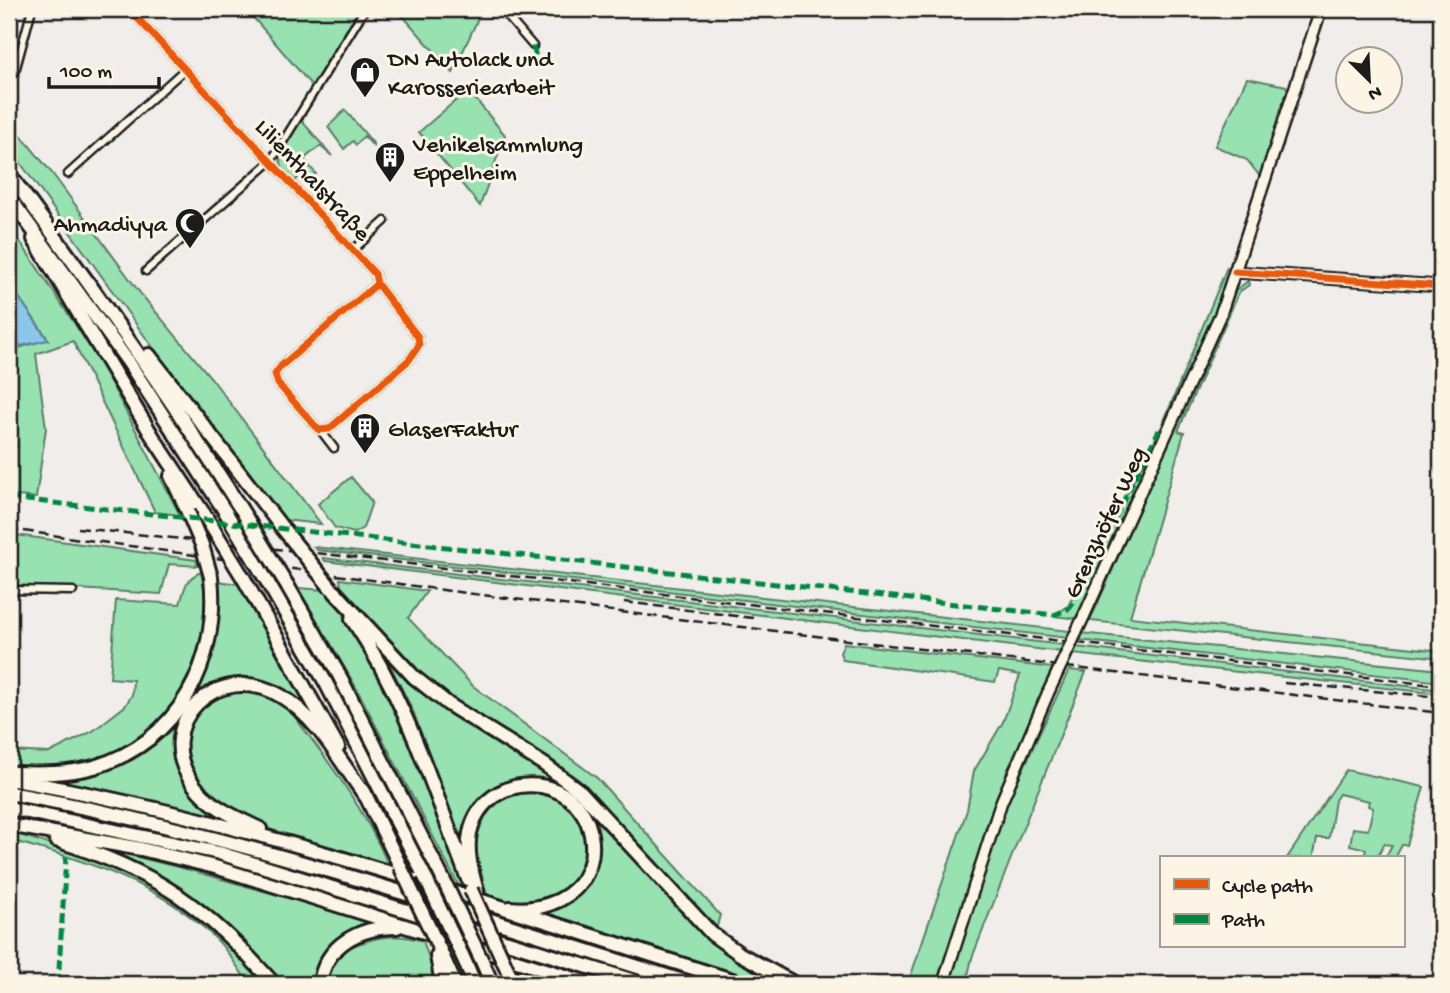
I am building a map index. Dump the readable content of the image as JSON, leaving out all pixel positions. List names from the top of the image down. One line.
{"streets":{"main road":["Grenzhöfer Weg"],"street":["Lilienthalstraße"]},"places":{"shop":["DN Autolack und Karosseriearbeit"],"building":["Vehikelsammlung Eppelheim","GlaserFaktur"],"mosque":["Ahmadiyya"]},"legend":["Cycle path","Path"],"scale_bar":"100 m","north":"bottom right"}
